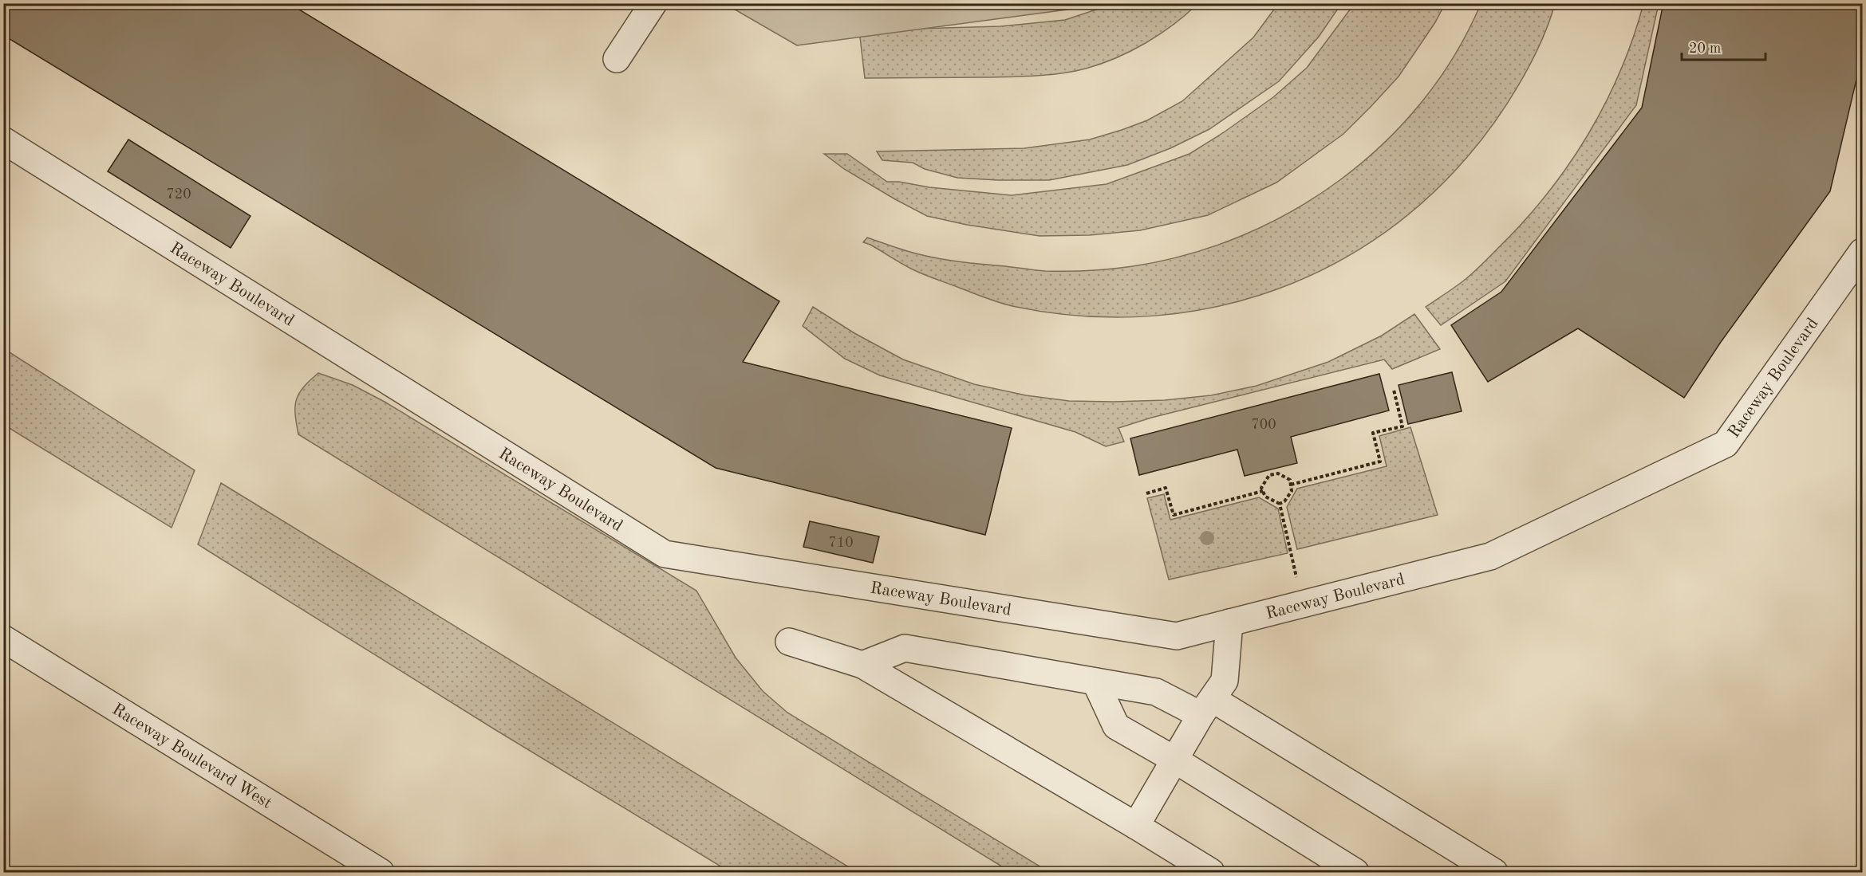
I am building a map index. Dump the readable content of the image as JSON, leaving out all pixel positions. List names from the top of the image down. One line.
{"streets":{"street":["Raceway Boulevard","Raceway Boulevard West"]},"house_numbers":["720","700","710"],"scale_bar":"20 m"}
